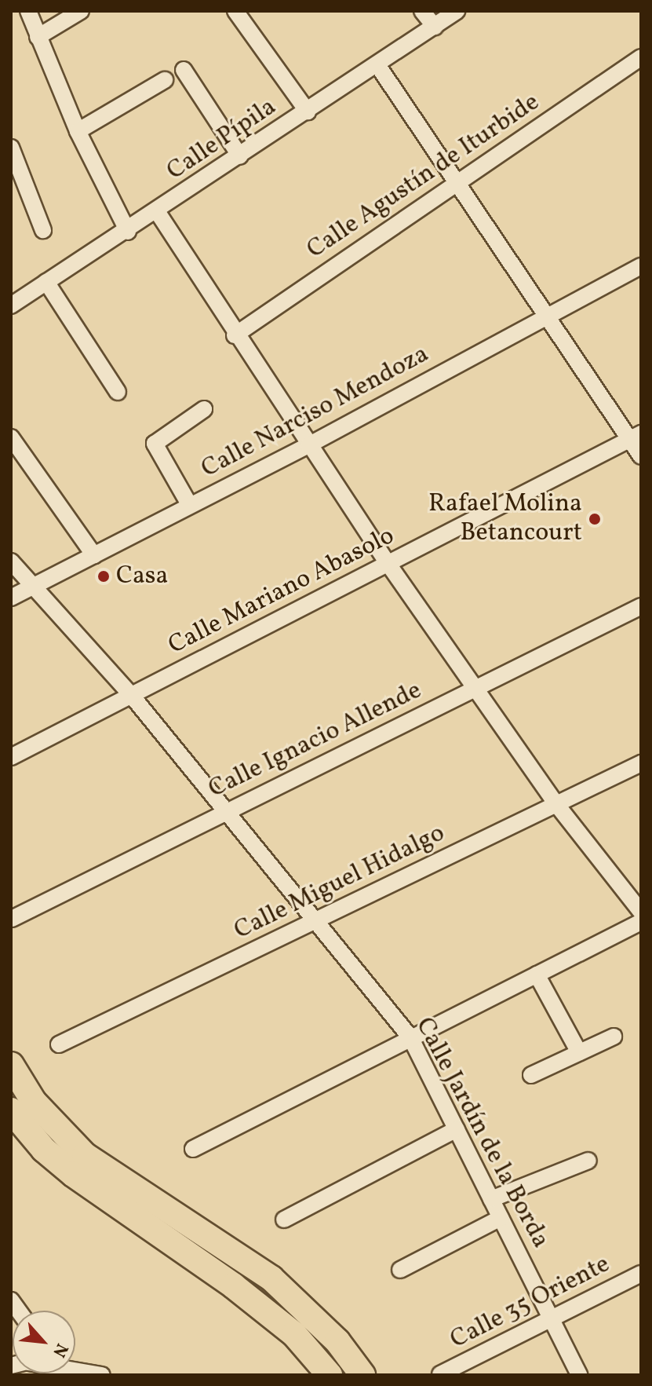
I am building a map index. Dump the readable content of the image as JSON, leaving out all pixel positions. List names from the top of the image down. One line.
{"streets":{"street":["Calle Pípila","Calle Agustín de Iturbide","Calle Narciso Mendoza","Calle Mariano Abasolo","Calle Ignacio Allende","Calle Miguel Hidalgo","Calle Jardín de la Borda","Calle 35 Oriente"]},"crossings":[["Calle Narciso Mendoza","Calle Jardín de la Borda"],["Calle Mariano Abasolo","Calle Jardín de la Borda"],["Calle Ignacio Allende","Calle Jardín de la Borda"],["Calle Miguel Hidalgo","Calle Jardín de la Borda"],["Calle Jardín de la Borda","Calle 35 Oriente"]],"places":["Rafael Molina Betancourt","Casa"],"north":"bottom right"}
